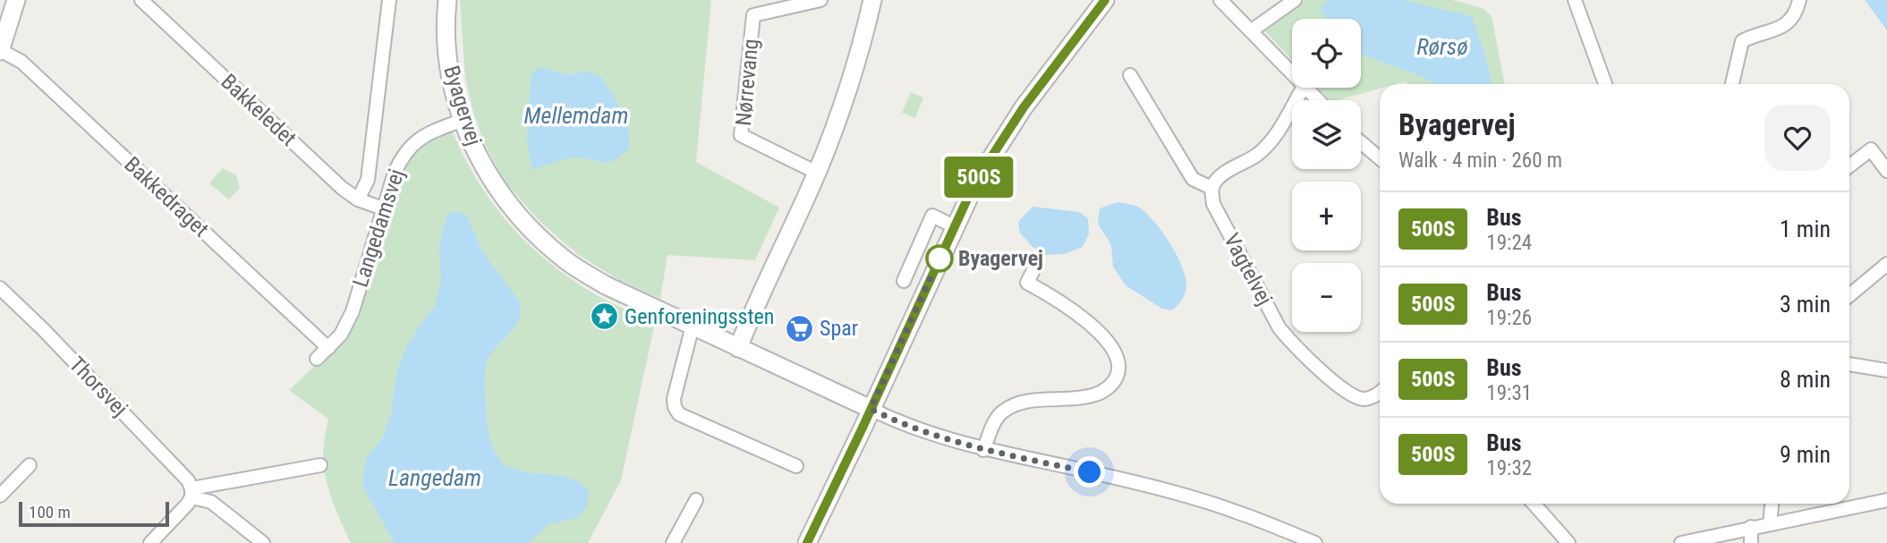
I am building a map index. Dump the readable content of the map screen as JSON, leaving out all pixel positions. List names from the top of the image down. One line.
{"streets":{"street":["Nørrevang","Byagervej","Bakkeledet","Bakkedraget","Langedamsvej","Vagtelvej","Thorsvej"]},"crossings":[["Byagervej","Langedamsvej"],["Bakkeledet","Langedamsvej"],["Bakkedraget","Langedamsvej"]],"water":["Rørsø","Mellemdam","Langedam"],"places":{"other":["Byagervej"],"place":["Genforeningssten"],"supermarket":["Spar"]},"lines":["bus line 500S"],"scale_bar":"100 m","page":{"on_map":"500S","map_buttons":["+","−"],"heading":["Byagervej","Walk · 4 min · 260 m"],"list":[{"mark":"500S","name":"Bus","note":"19:24","value":"1 min"},{"mark":"500S","name":"Bus","note":"19:26","value":"3 min"},{"mark":"500S","name":"Bus","note":"19:31","value":"8 min"},{"mark":"500S","name":"Bus","note":"19:32","value":"9 min"}],"scale":"100 m"}}
